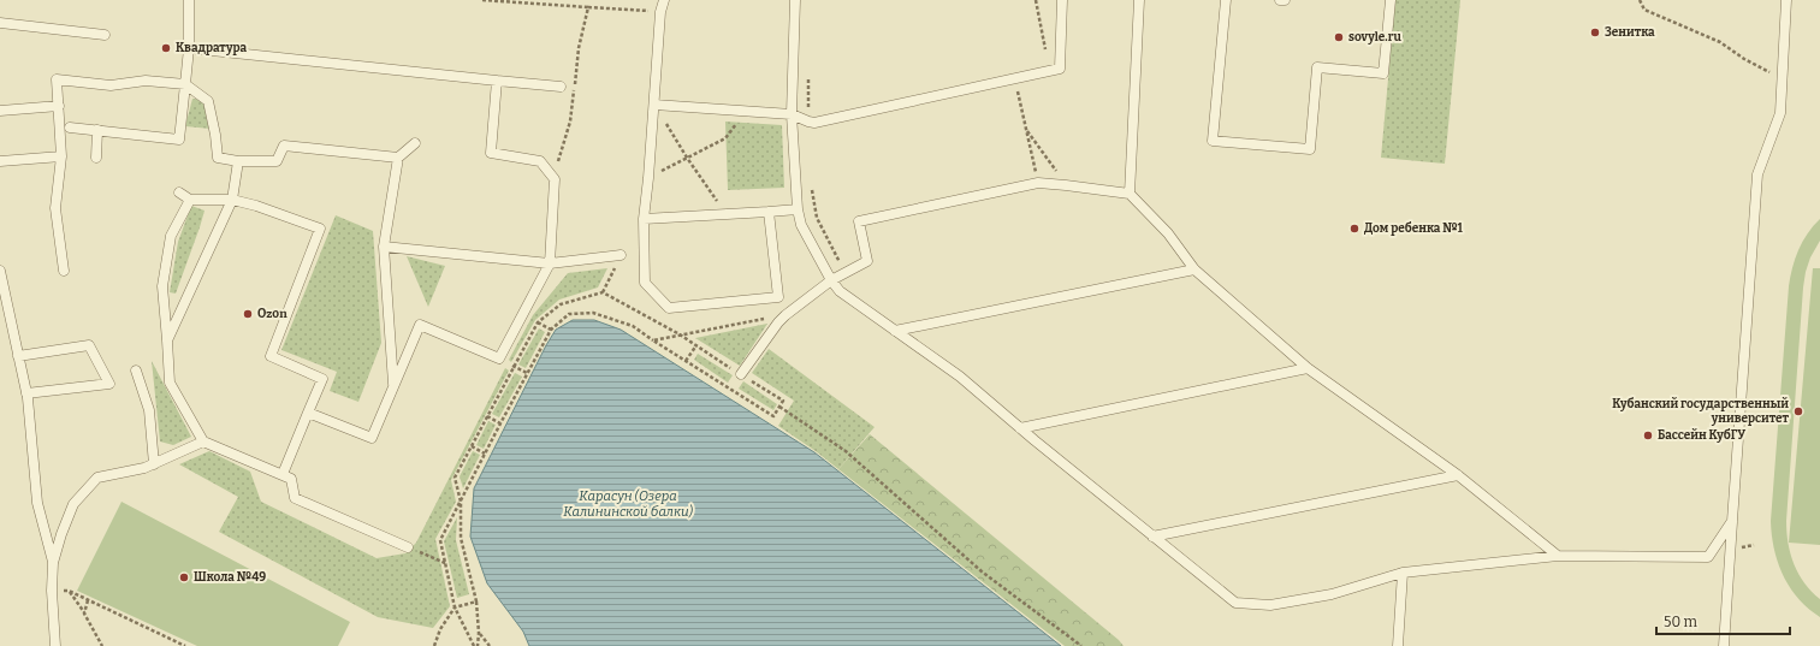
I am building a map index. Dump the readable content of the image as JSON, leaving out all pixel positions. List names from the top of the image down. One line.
{"water":["Карасун (Озера Калининской балки)"],"places":["Зенитка","sovyle.ru","Квадратура","Дом ребенка №1","Ozon","Кубанский государственный университет","Бассейн КубГУ","Школа №49"],"scale_bar":"50 m"}
